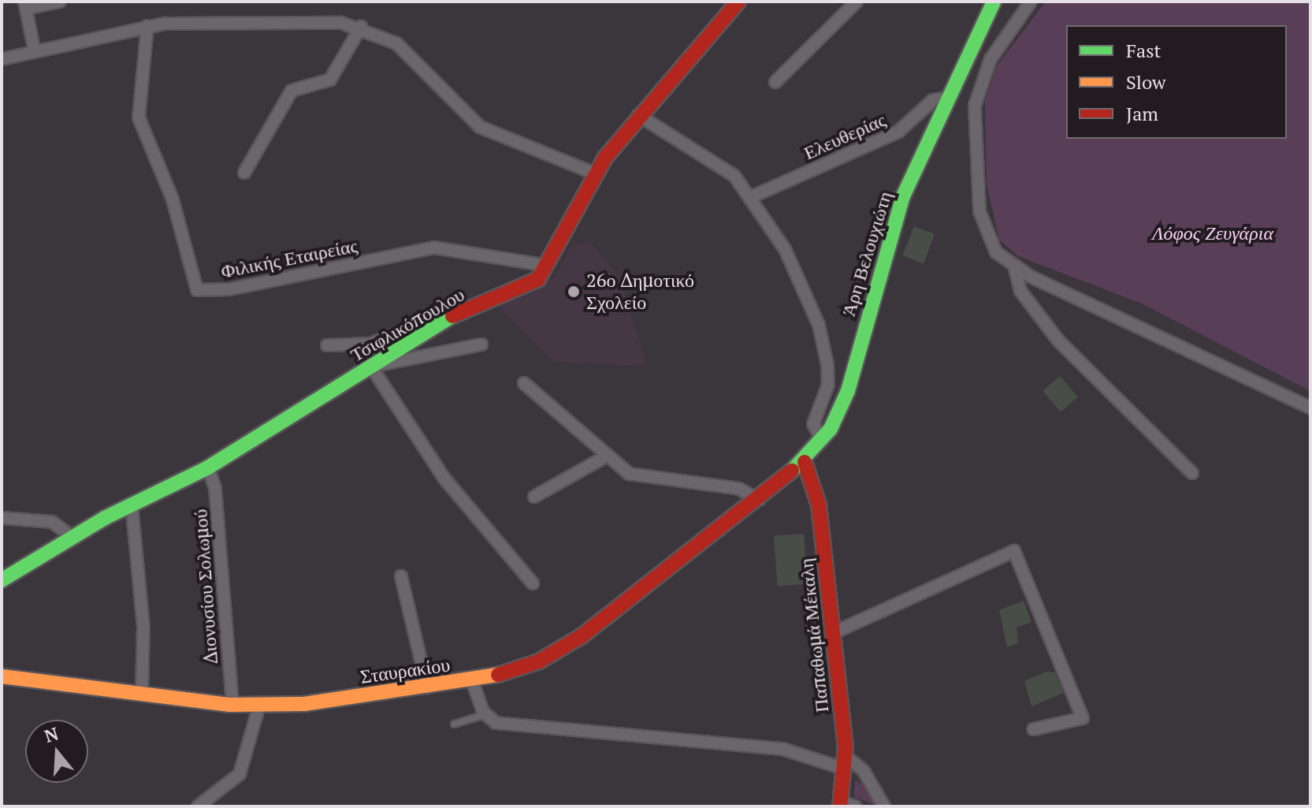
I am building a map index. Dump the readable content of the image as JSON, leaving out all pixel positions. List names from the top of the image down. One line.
{"streets":{"street":["Ελευθερίας","Άρη Βελουχιώτη","Φιλικής Εταιρείας","Τσιφλικόπουλου","Διονυσίου Σολωμού","Παπαθωμά Μέκαλη","Σταυρακίου"]},"crossings":[["Ελευθερίας","Άρη Βελουχιώτη"],["Άρη Βελουχιώτη","Παπαθωμά Μέκαλη"],["Άρη Βελουχιώτη","Σταυρακίου"],["Φιλικής Εταιρείας","Τσιφλικόπουλου"],["Τσιφλικόπουλου","Διονυσίου Σολωμού"],["Διονυσίου Σολωμού","Σταυρακίου"]],"parks":["Λόφος Ζευγάρια"],"places":["26ο Δημοτικό Σχολείο"],"legend":["Fast","Slow","Jam"],"north":"top"}
